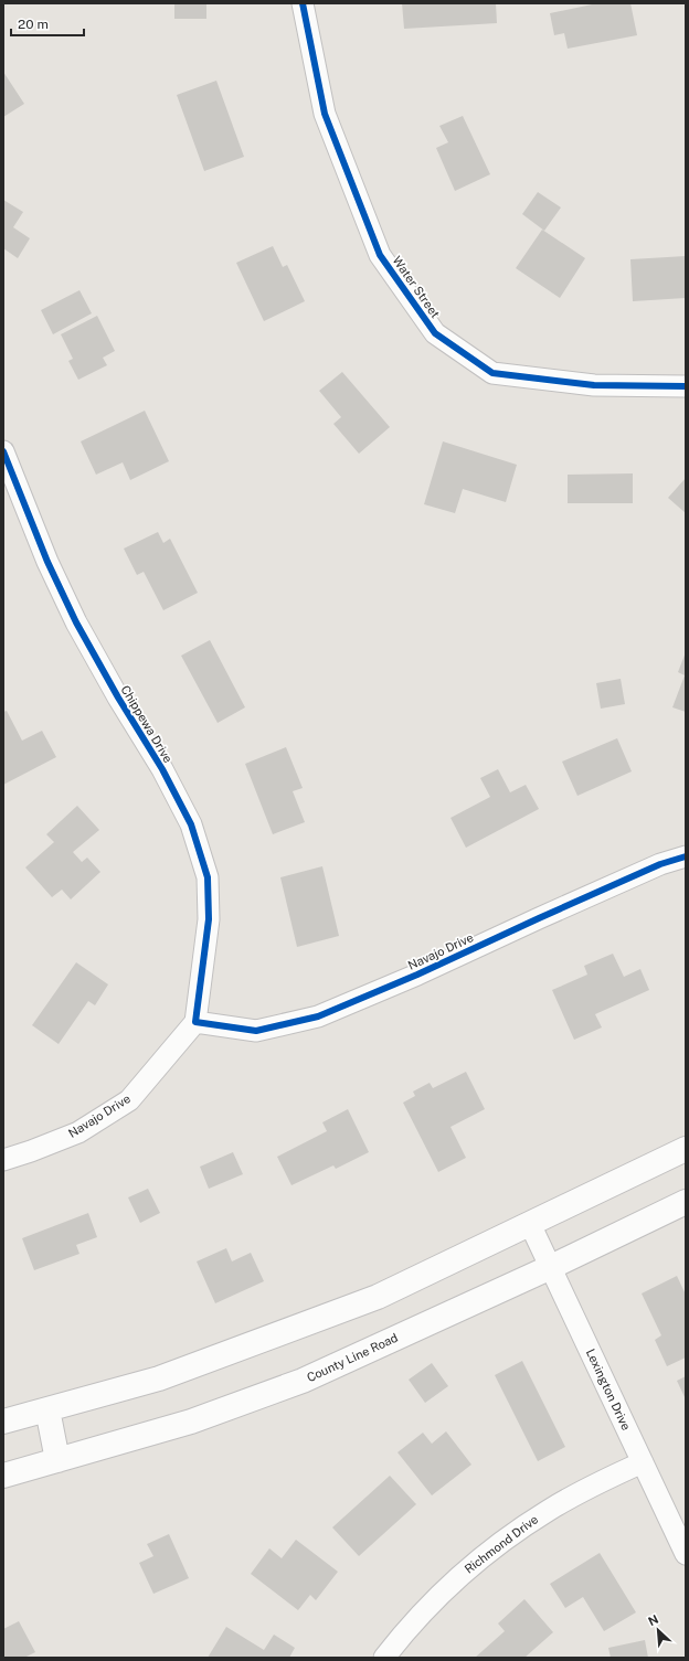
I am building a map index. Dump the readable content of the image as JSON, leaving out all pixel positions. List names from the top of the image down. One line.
{"streets":{"main road":["County Line Road"],"street":["Water Street","Chippewa Drive","Navajo Drive","Lexington Drive","Richmond Drive"]},"crossings":[["Chippewa Drive","Navajo Drive"],["County Line Road","Lexington Drive"],["Lexington Drive","Richmond Drive"]],"scale_bar":"20 m","north":"top left"}
